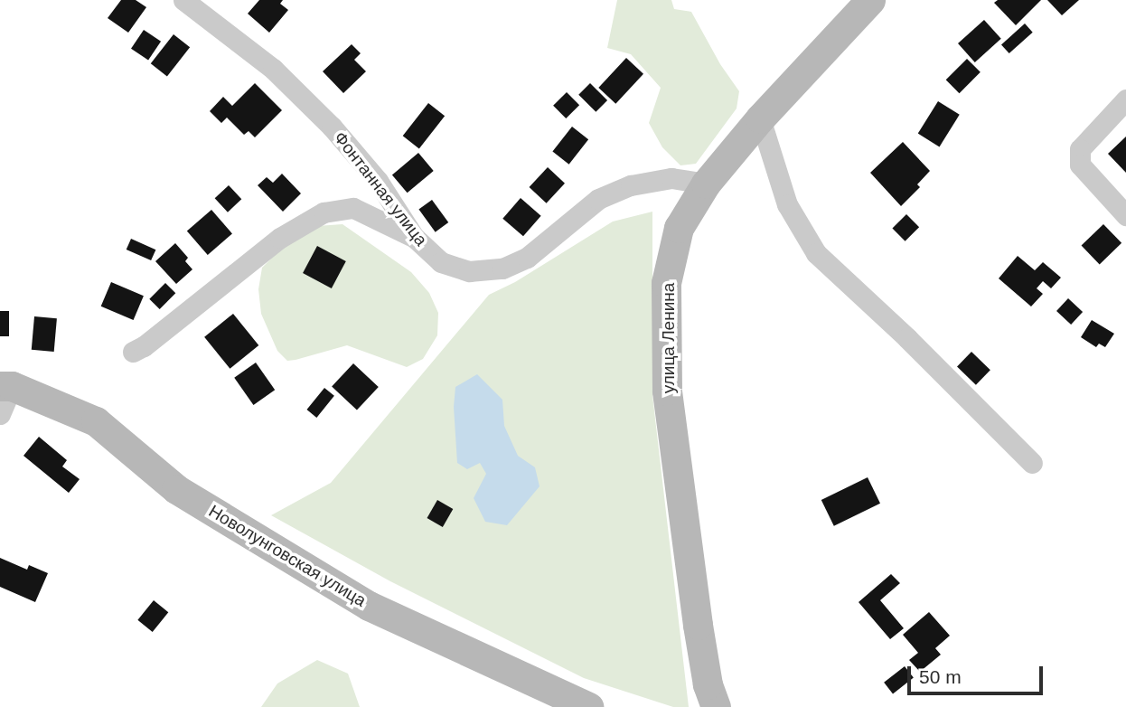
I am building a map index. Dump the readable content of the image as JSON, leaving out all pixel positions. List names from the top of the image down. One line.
{"streets":{"street":["Фонтанная улица","улица Ленина","Новолунговская улица"]},"crossings":[["Фонтанная улица","улица Ленина"]],"scale_bar":"50 m"}
